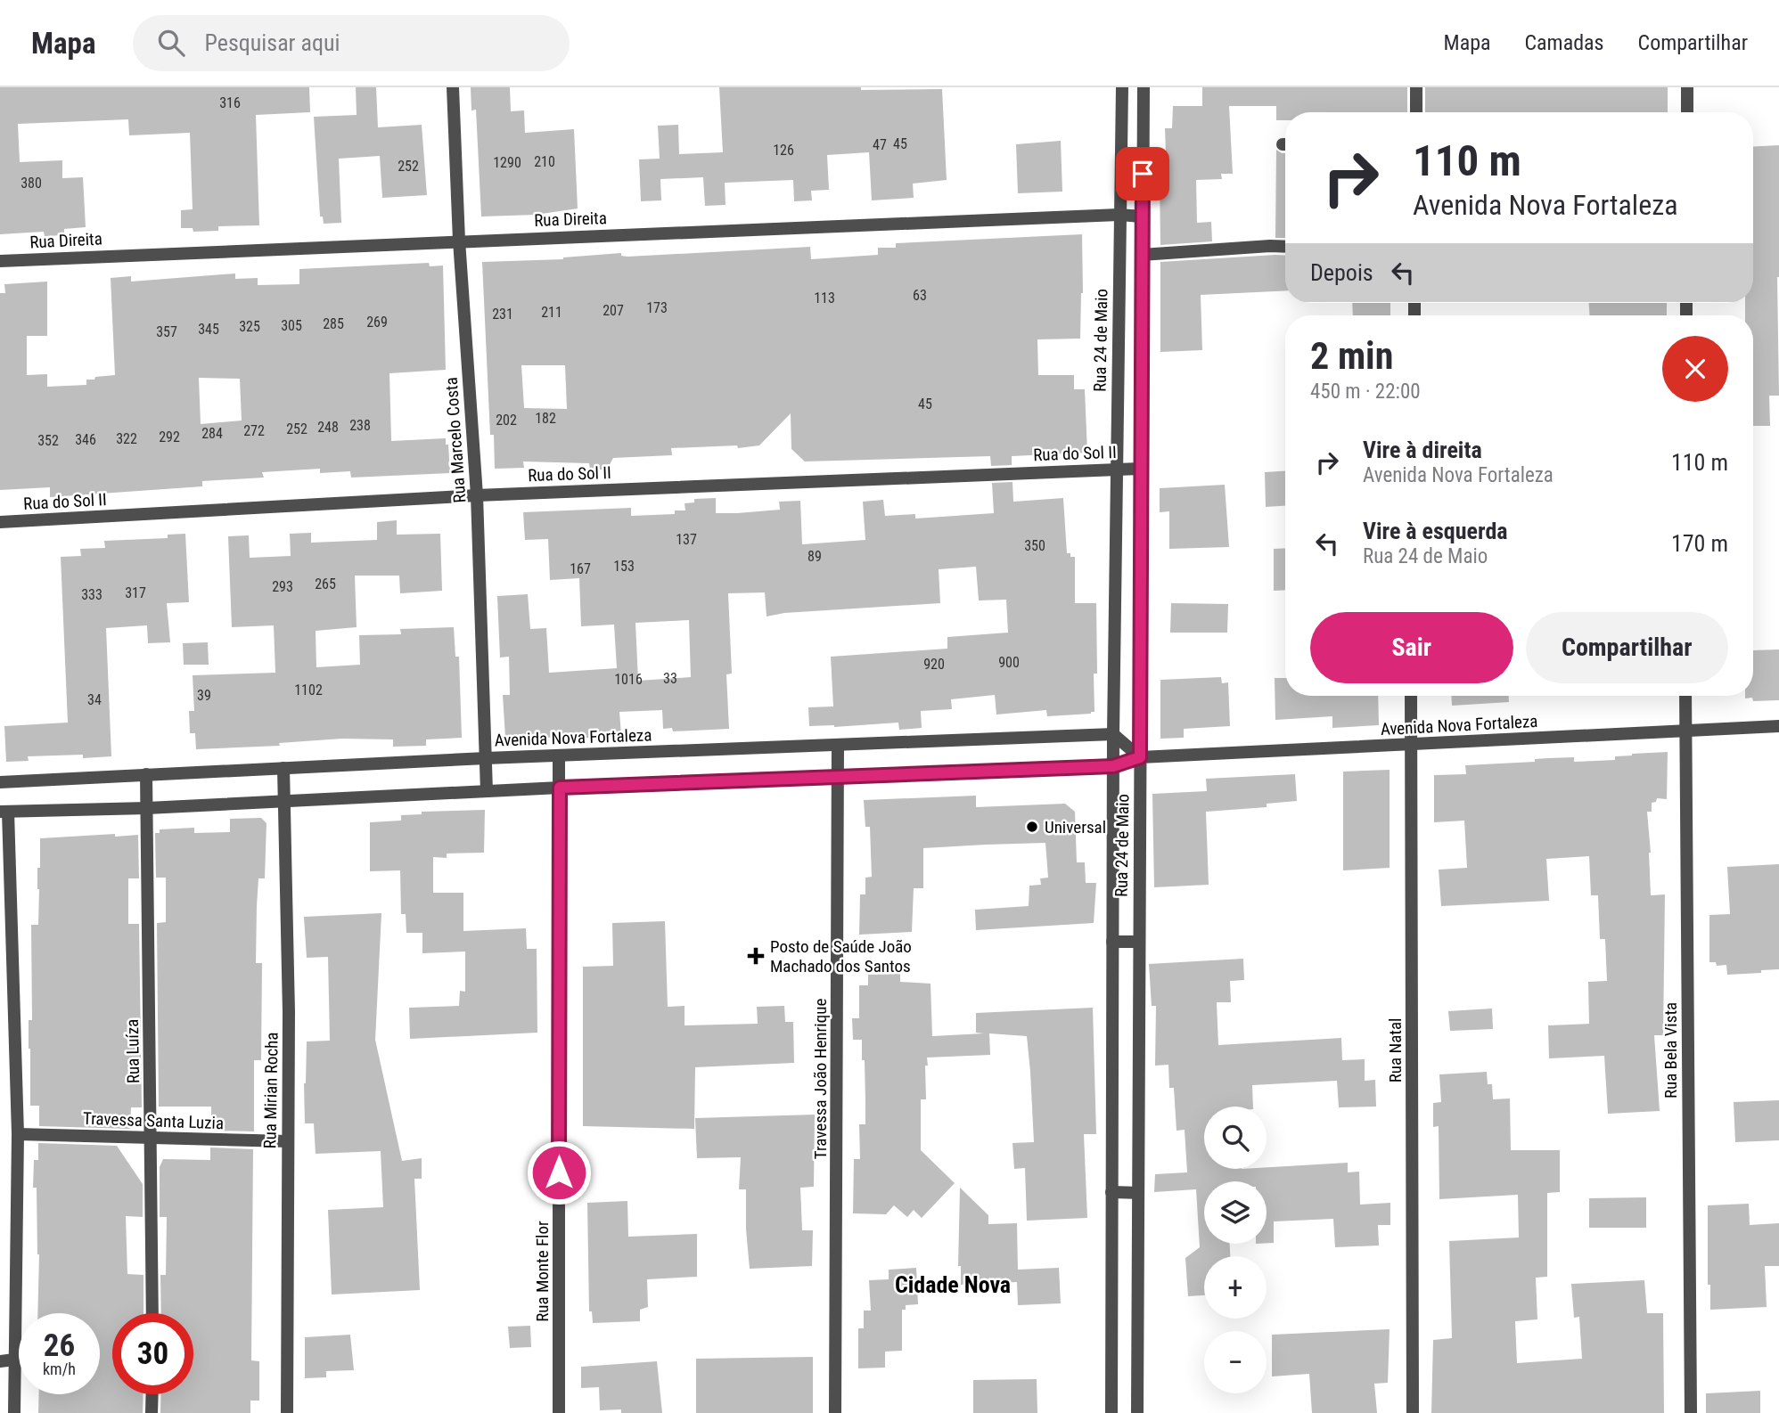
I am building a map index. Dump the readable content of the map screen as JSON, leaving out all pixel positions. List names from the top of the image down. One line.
{"streets":{"street":["Rua Direita","Rua 24 de Maio","Rua Marcelo Costa","Rua do Sol II","Avenida Nova Fortaleza","Rua Natal","Rua Bela Vista","Rua Luíza","Travessa João Henrique","Rua Mirian Rocha","Travessa Santa Luzia","Rua Monte Flor"]},"crossings":[["Rua Direita","Rua 24 de Maio"],["Rua Direita","Rua Marcelo Costa"],["Rua 24 de Maio","Rua do Sol II"],["Rua 24 de Maio","Avenida Nova Fortaleza"],["Rua Marcelo Costa","Rua do Sol II"],["Rua Marcelo Costa","Avenida Nova Fortaleza"],["Avenida Nova Fortaleza","Rua Natal"],["Avenida Nova Fortaleza","Rua Bela Vista"],["Avenida Nova Fortaleza","Rua Luíza"],["Avenida Nova Fortaleza","Travessa João Henrique"],["Avenida Nova Fortaleza","Rua Mirian Rocha"],["Avenida Nova Fortaleza","Rua Monte Flor"],["Rua Luíza","Travessa Santa Luzia"],["Rua Mirian Rocha","Travessa Santa Luzia"]],"districts":["Cidade Nova"],"places":{"other":["Universal"],"health":["Posto de Saúde João Machado dos Santos"]},"house_numbers":["316","45","47","126","210","1290","252","380","63","113","173","207","211","231","269","285","305","325","345","357","45","182","202","238","248","252","272","284","292","322","346","352","137","350","89","153","167","265","293","317","333","900","920","33","1016","1102","39","34"],"page":{"header":"Mapa","search":"Pesquisar aqui","nav":["Mapa","Camadas","Compartilhar"],"turn":["110 m","Avenida Nova Fortaleza"],"then":"Depois","heading":["2 min","450 m · 22:00"],"list":[{"name":"Vire à direita","note":"Avenida Nova Fortaleza","value":"110 m"},{"name":"Vire à esquerda","note":"Rua 24 de Maio","value":"170 m"}],"buttons":["Sair","Compartilhar"],"map_buttons":["+","−"],"speed":"26 km/h","limit":"30"}}
